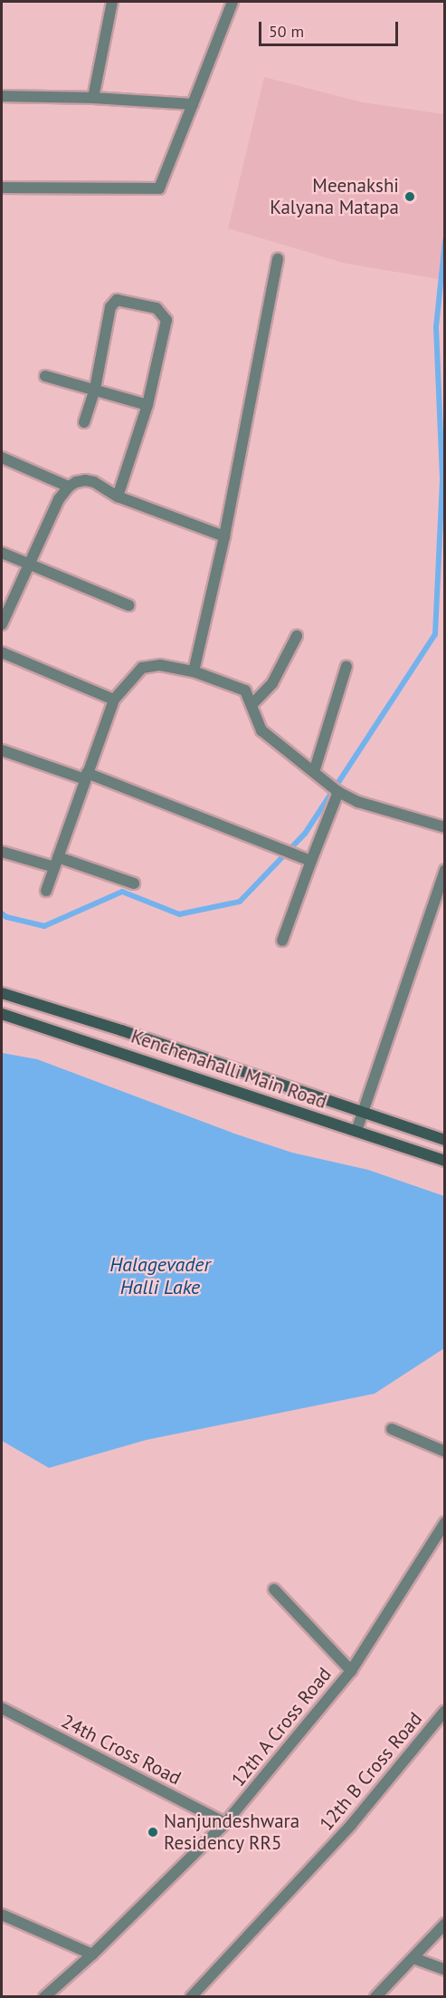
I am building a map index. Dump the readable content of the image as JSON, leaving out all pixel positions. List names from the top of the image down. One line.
{"streets":{"main road":["Kenchenahalli Main Road"],"street":["12th A Cross Road","24th Cross Road","12th B Cross Road"]},"crossings":[["12th A Cross Road","24th Cross Road"]],"water":["Halagevader Halli Lake"],"places":["Meenakshi Kalyana Matapa","Nanjundeshwara Residency RR5"],"scale_bar":"50 m"}
